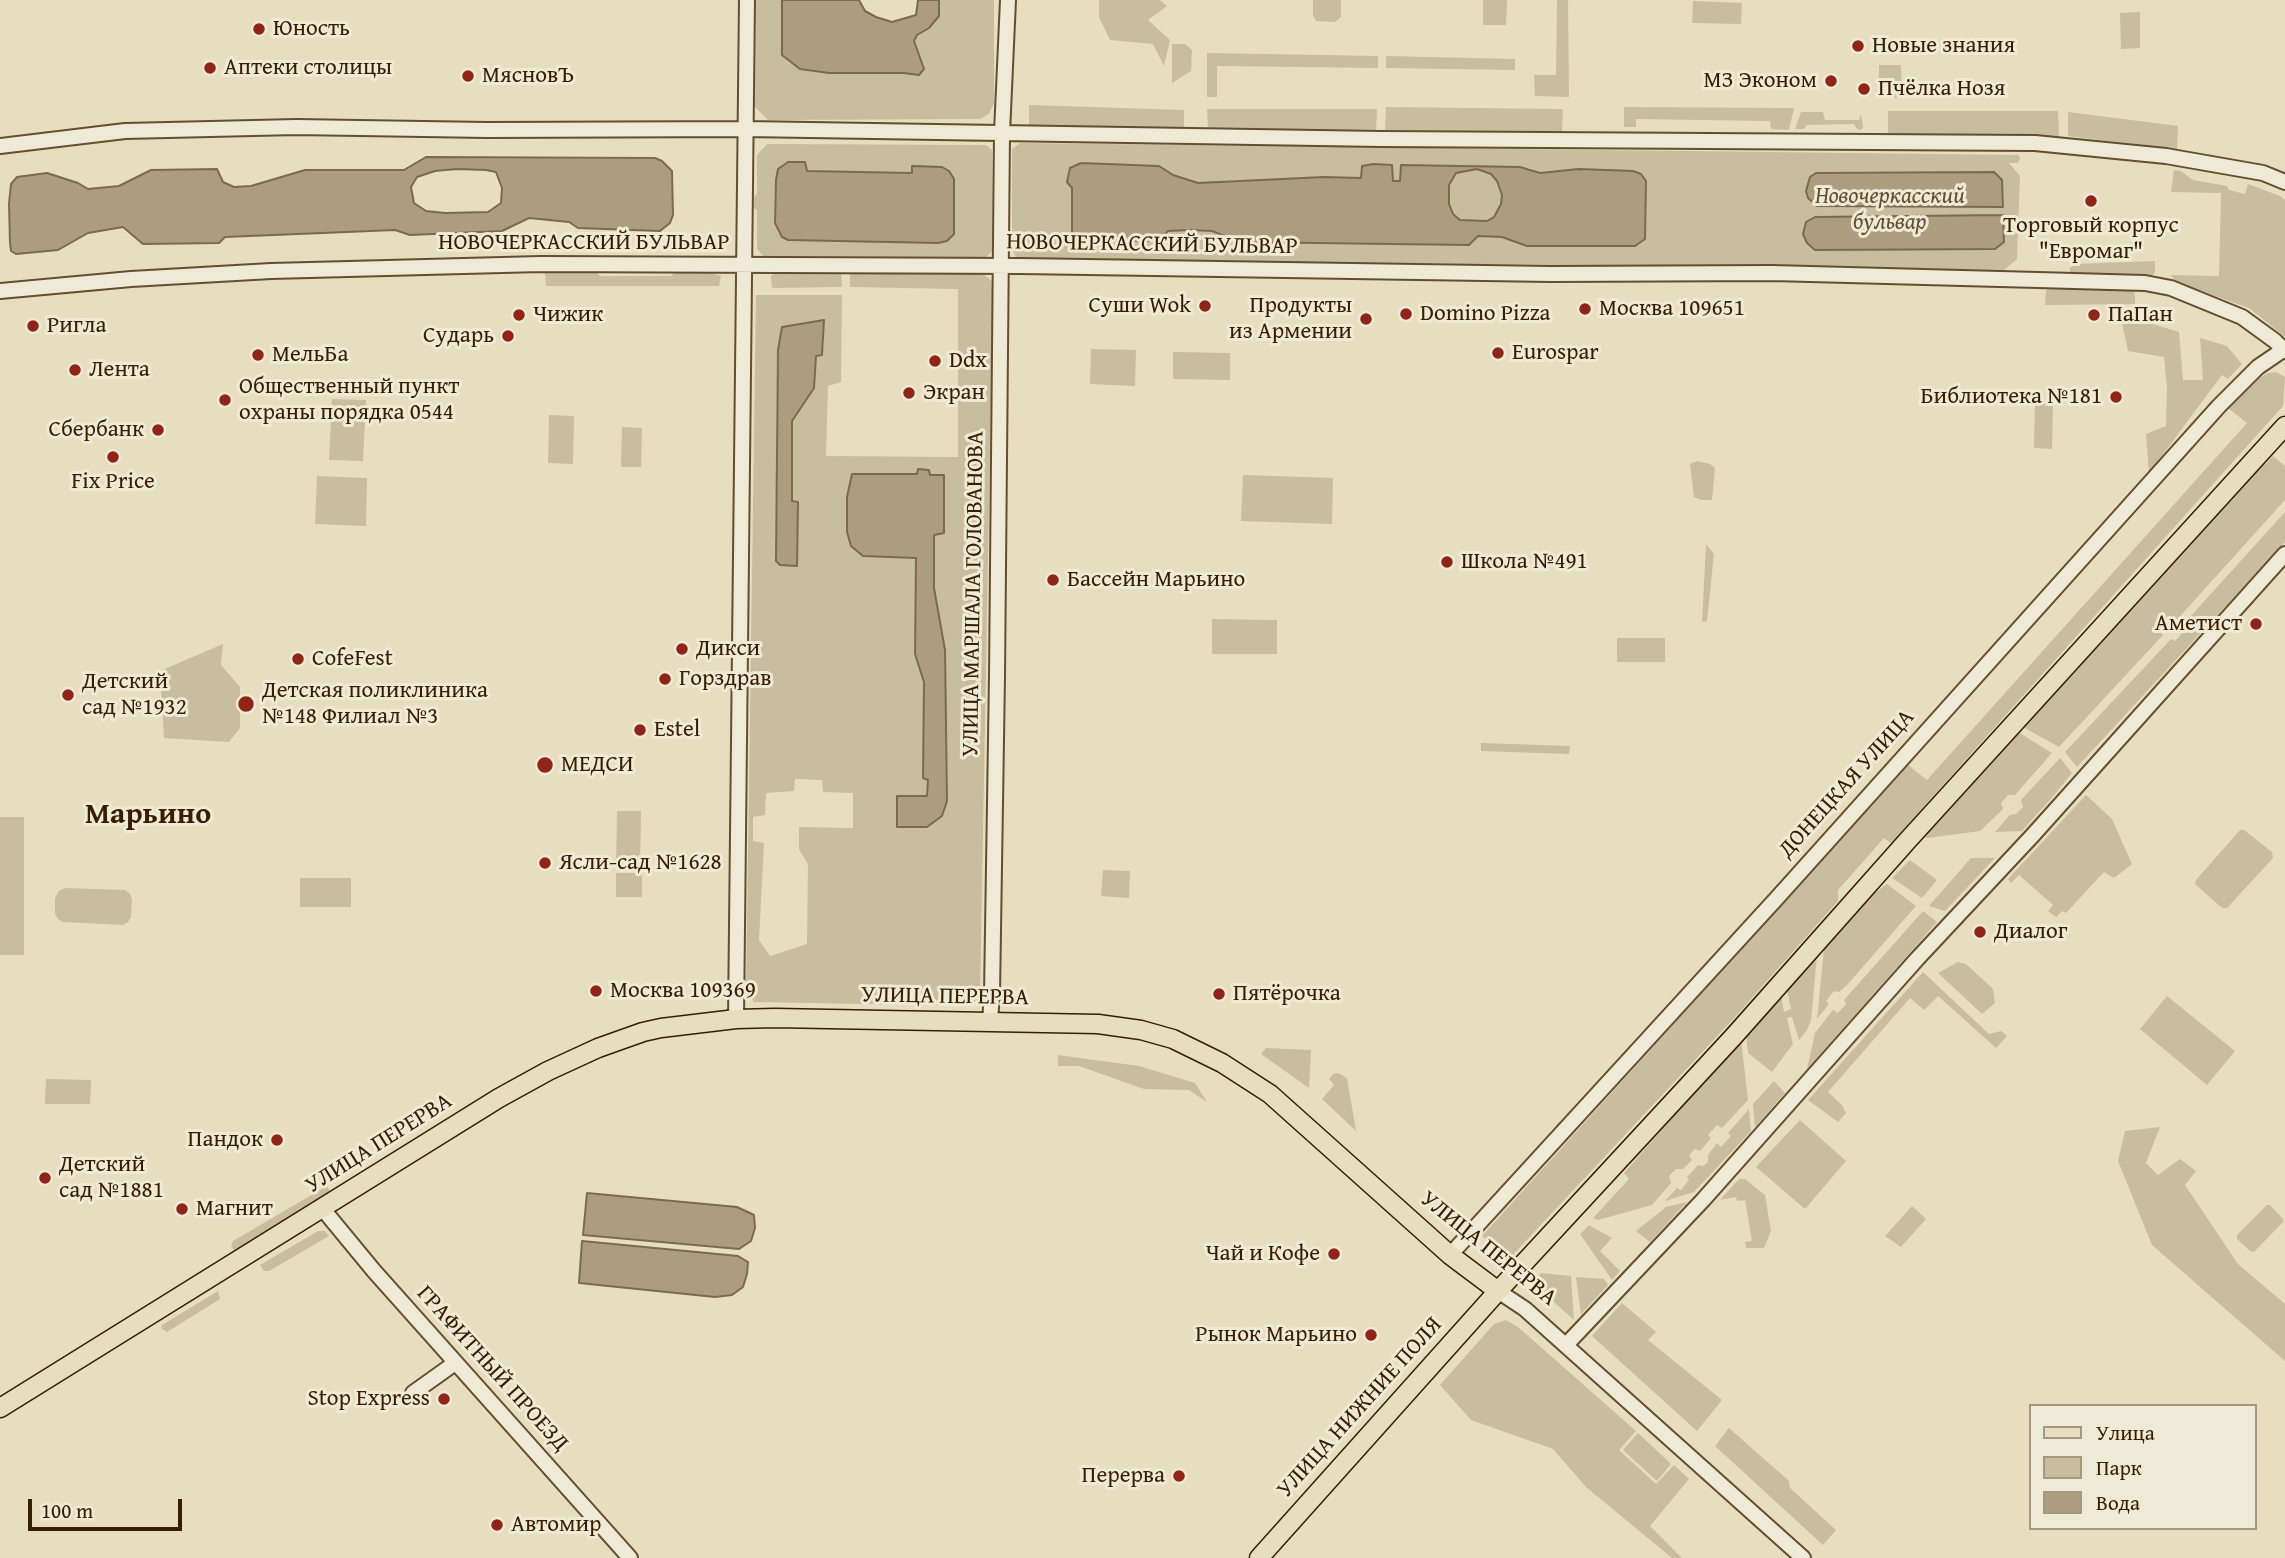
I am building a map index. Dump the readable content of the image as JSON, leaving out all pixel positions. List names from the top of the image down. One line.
{"streets":{"main road":["УЛИЦА ПЕРЕРВА","УЛИЦА НИЖНИЕ ПОЛЯ"],"street":["НОВОЧЕРКАССКИЙ БУЛЬВАР","УЛИЦА МАРШАЛА ГОЛОВАНОВА","ДОНЕЦКАЯ УЛИЦА","ГРАФИТНЫЙ ПРОЕЗД"]},"crossings":[["НОВОЧЕРКАССКИЙ БУЛЬВАР","УЛИЦА МАРШАЛА ГОЛОВАНОВА"],["НОВОЧЕРКАССКИЙ БУЛЬВАР","ДОНЕЦКАЯ УЛИЦА"],["УЛИЦА МАРШАЛА ГОЛОВАНОВА","УЛИЦА ПЕРЕРВА"],["ДОНЕЦКАЯ УЛИЦА","УЛИЦА ПЕРЕРВА"],["УЛИЦА ПЕРЕРВА","ГРАФИТНЫЙ ПРОЕЗД"],["УЛИЦА ПЕРЕРВА","УЛИЦА НИЖНИЕ ПОЛЯ"]],"districts":["Марьино"],"parks":["Новочеркасский бульвар"],"places":["Юность","Новые знания","Аптеки столицы","МясновЪ","МЗ Эконом","Пчёлка Нозя","Торговый корпус \"Евромаг\"","Суши Wok","Москва 109651","Domino Pizza","Чижик","ПаПан","Продукты из Армении","Ригла","Сударь","Eurospar","МельБа","Ddx","Лента","Экран","Библиотека №181","Общественный пункт охраны порядка 0544","Сбербанк","Fix Price","Школа №491","Бассейн Марьино","Аметист","Дикси","CofeFest","Горздрав","Детский сад №1932","Детская поликлиника №148 Филиал №3","Estel","МЕДСИ","Ясли-сад №1628","Диалог","Москва 109369","Пятёрочка","Пандок","Детский сад №1881","Магнит","Чай и Кофе","Рынок Марьино","Stop Express","Перерва","Автомир"],"legend":["Улица","Парк","Вода"],"scale_bar":"100 m"}
